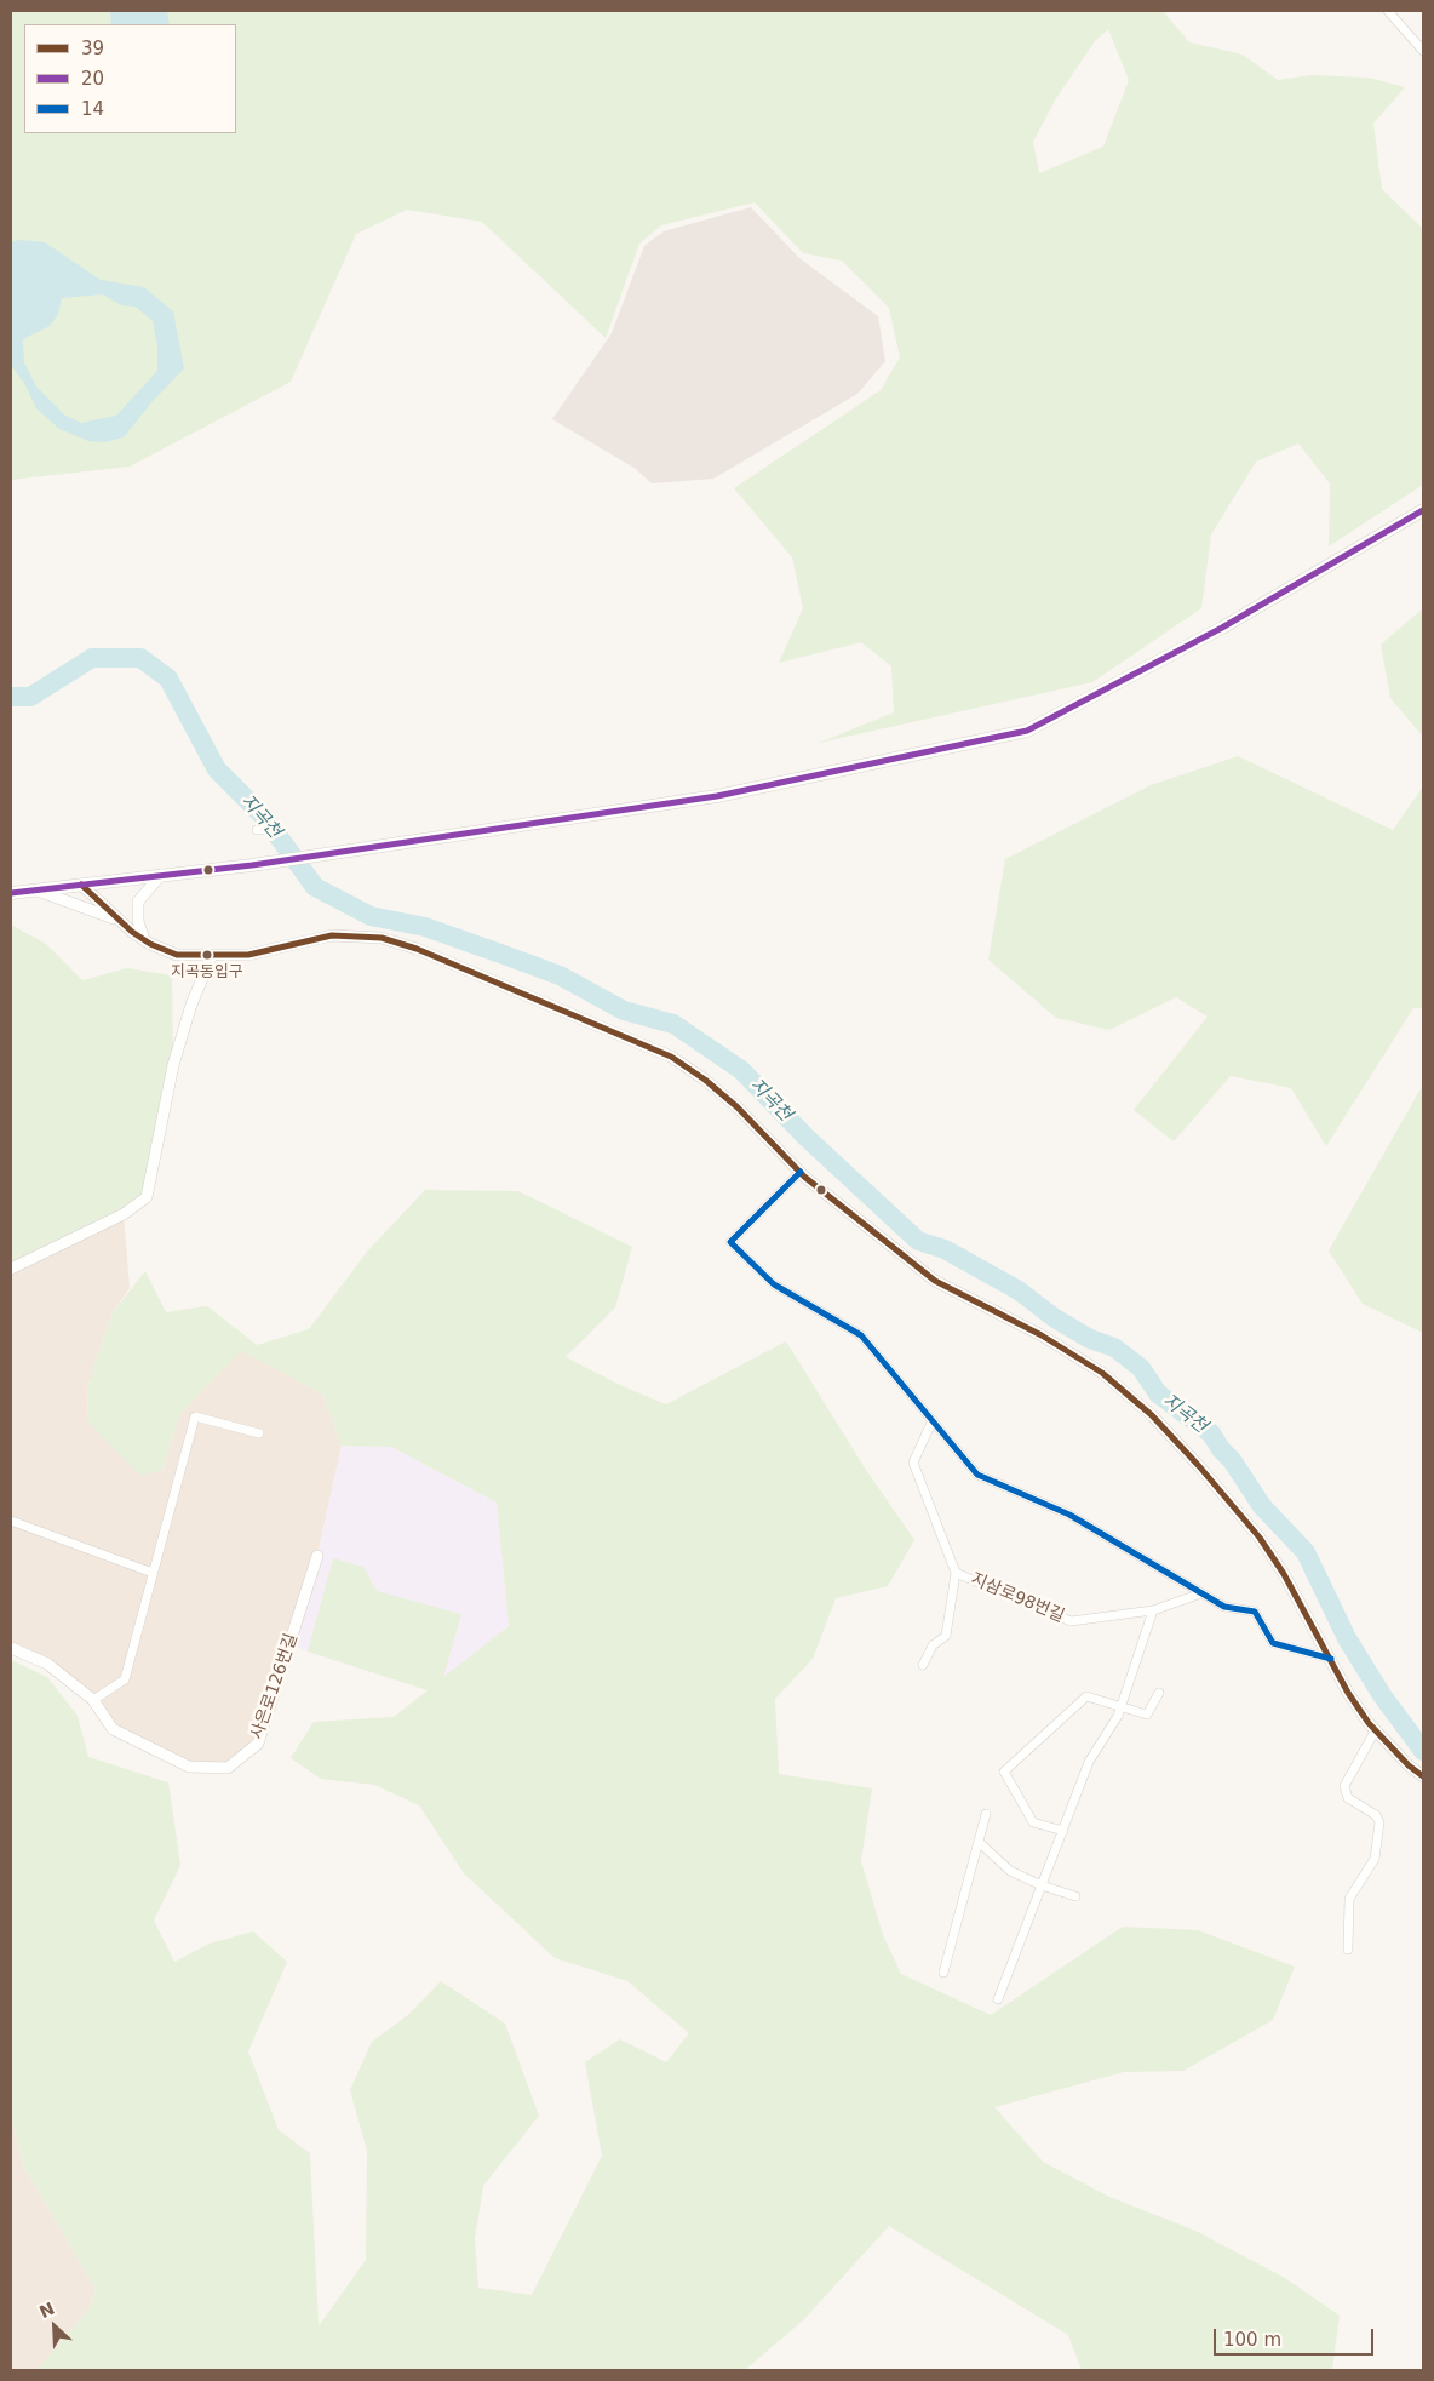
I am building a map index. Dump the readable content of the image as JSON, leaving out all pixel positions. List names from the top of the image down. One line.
{"streets":{"street":["지삼로98번길","사은로126번길"]},"water":["지곡천"],"places":["지곡동입구"],"lines":["transit line 20","transit line 39","transit line 14"],"legend":["39","20","14"],"scale_bar":"100 m","north":"top left"}
